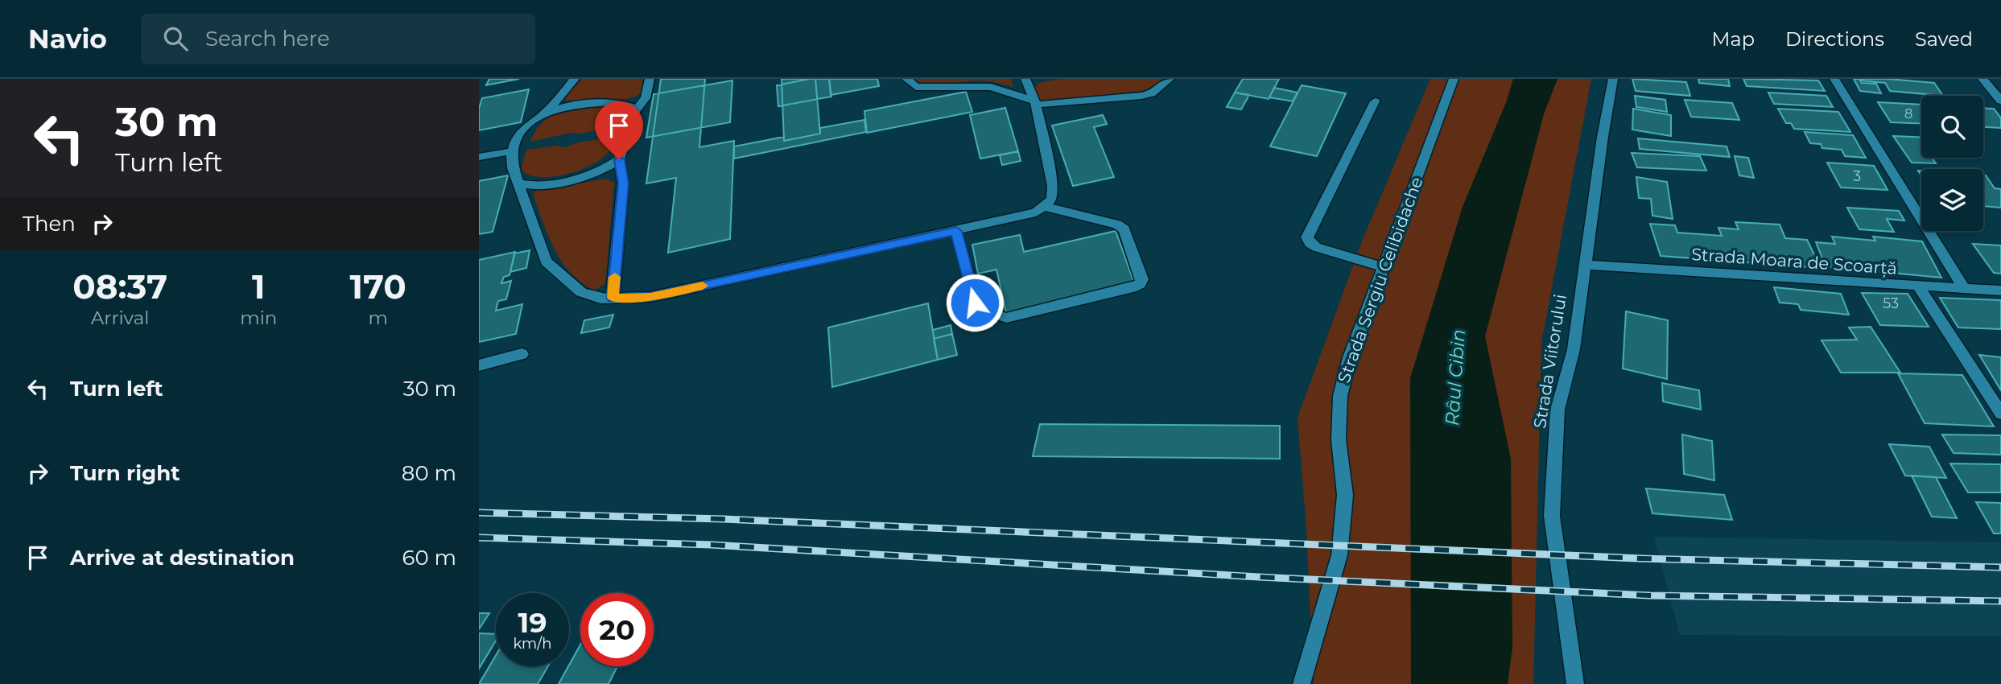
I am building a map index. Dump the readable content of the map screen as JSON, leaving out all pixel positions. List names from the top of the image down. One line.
{"streets":{"street":["Strada Moara de Scoarță","Strada Sergiu Celibidache","Strada Viitorului"]},"crossings":[["Strada Moara de Scoarță","Strada Viitorului"]],"water":["Râul Cibin"],"house_numbers":["8","3","53"],"page":{"header":"Navio","search":"Search here","nav":["Map","Directions","Saved"],"turn":["30 m","Turn left"],"then":"Then","eta":["08:37","Arrival","1","min","170","m"],"list":[{"name":"Turn left","value":"30 m"},{"name":"Turn right","value":"80 m"},{"name":"Arrive at destination","value":"60 m"}],"speed":"19 km/h","limit":"20"}}
